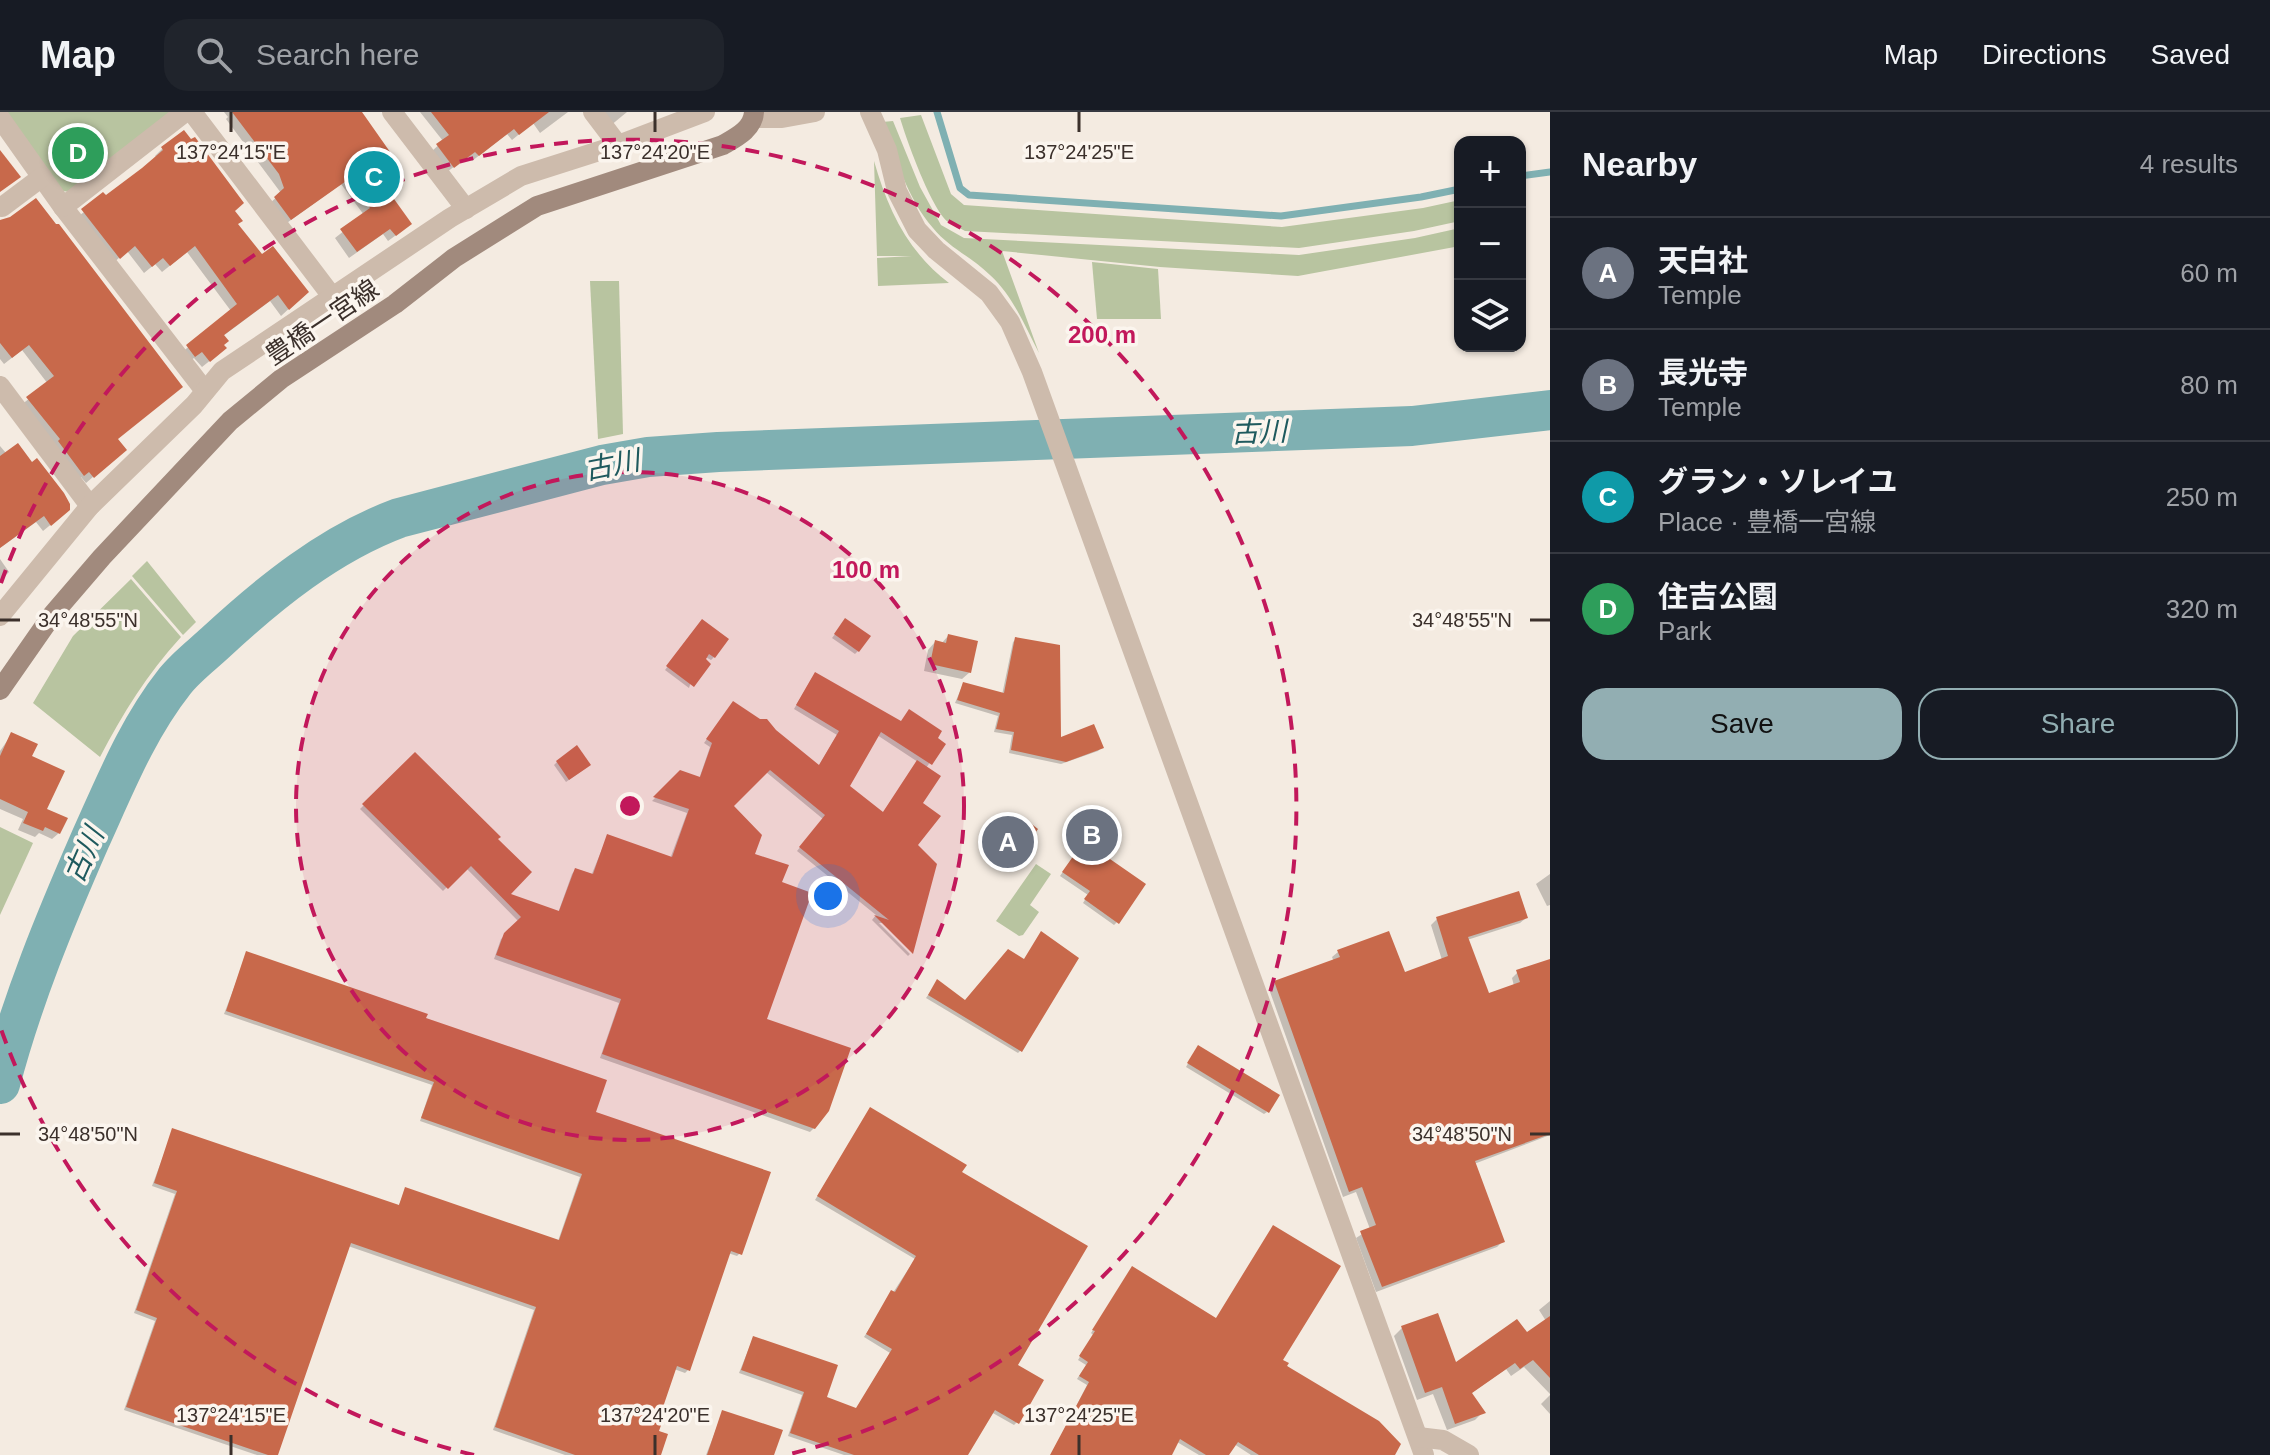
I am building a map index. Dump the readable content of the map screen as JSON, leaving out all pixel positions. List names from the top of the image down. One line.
{"streets":{"main road":["豊橋一宮線"]},"water":["古川"],"page":{"header":"Map","search":"Search here","nav":["Map","Directions","Saved"],"heading":["Nearby","4 results"],"pins":["D","C","B","A"],"map_buttons":["+","−"],"list":[{"mark":"A","name":"天白社","note":"Temple","value":"60 m"},{"mark":"B","name":"長光寺","note":"Temple","value":"80 m"},{"mark":"C","name":"グラン・ソレイユ","note":"Place · 豊橋一宮線","value":"250 m"},{"mark":"D","name":"住吉公園","note":"Park","value":"320 m"}],"buttons":["Save","Share"]},"coordinates":["137°24'15\"E","137°24'20\"E","137°24'25\"E","34°48'55\"N","34°48'50\"N"],"rings":["200 m","100 m"]}
